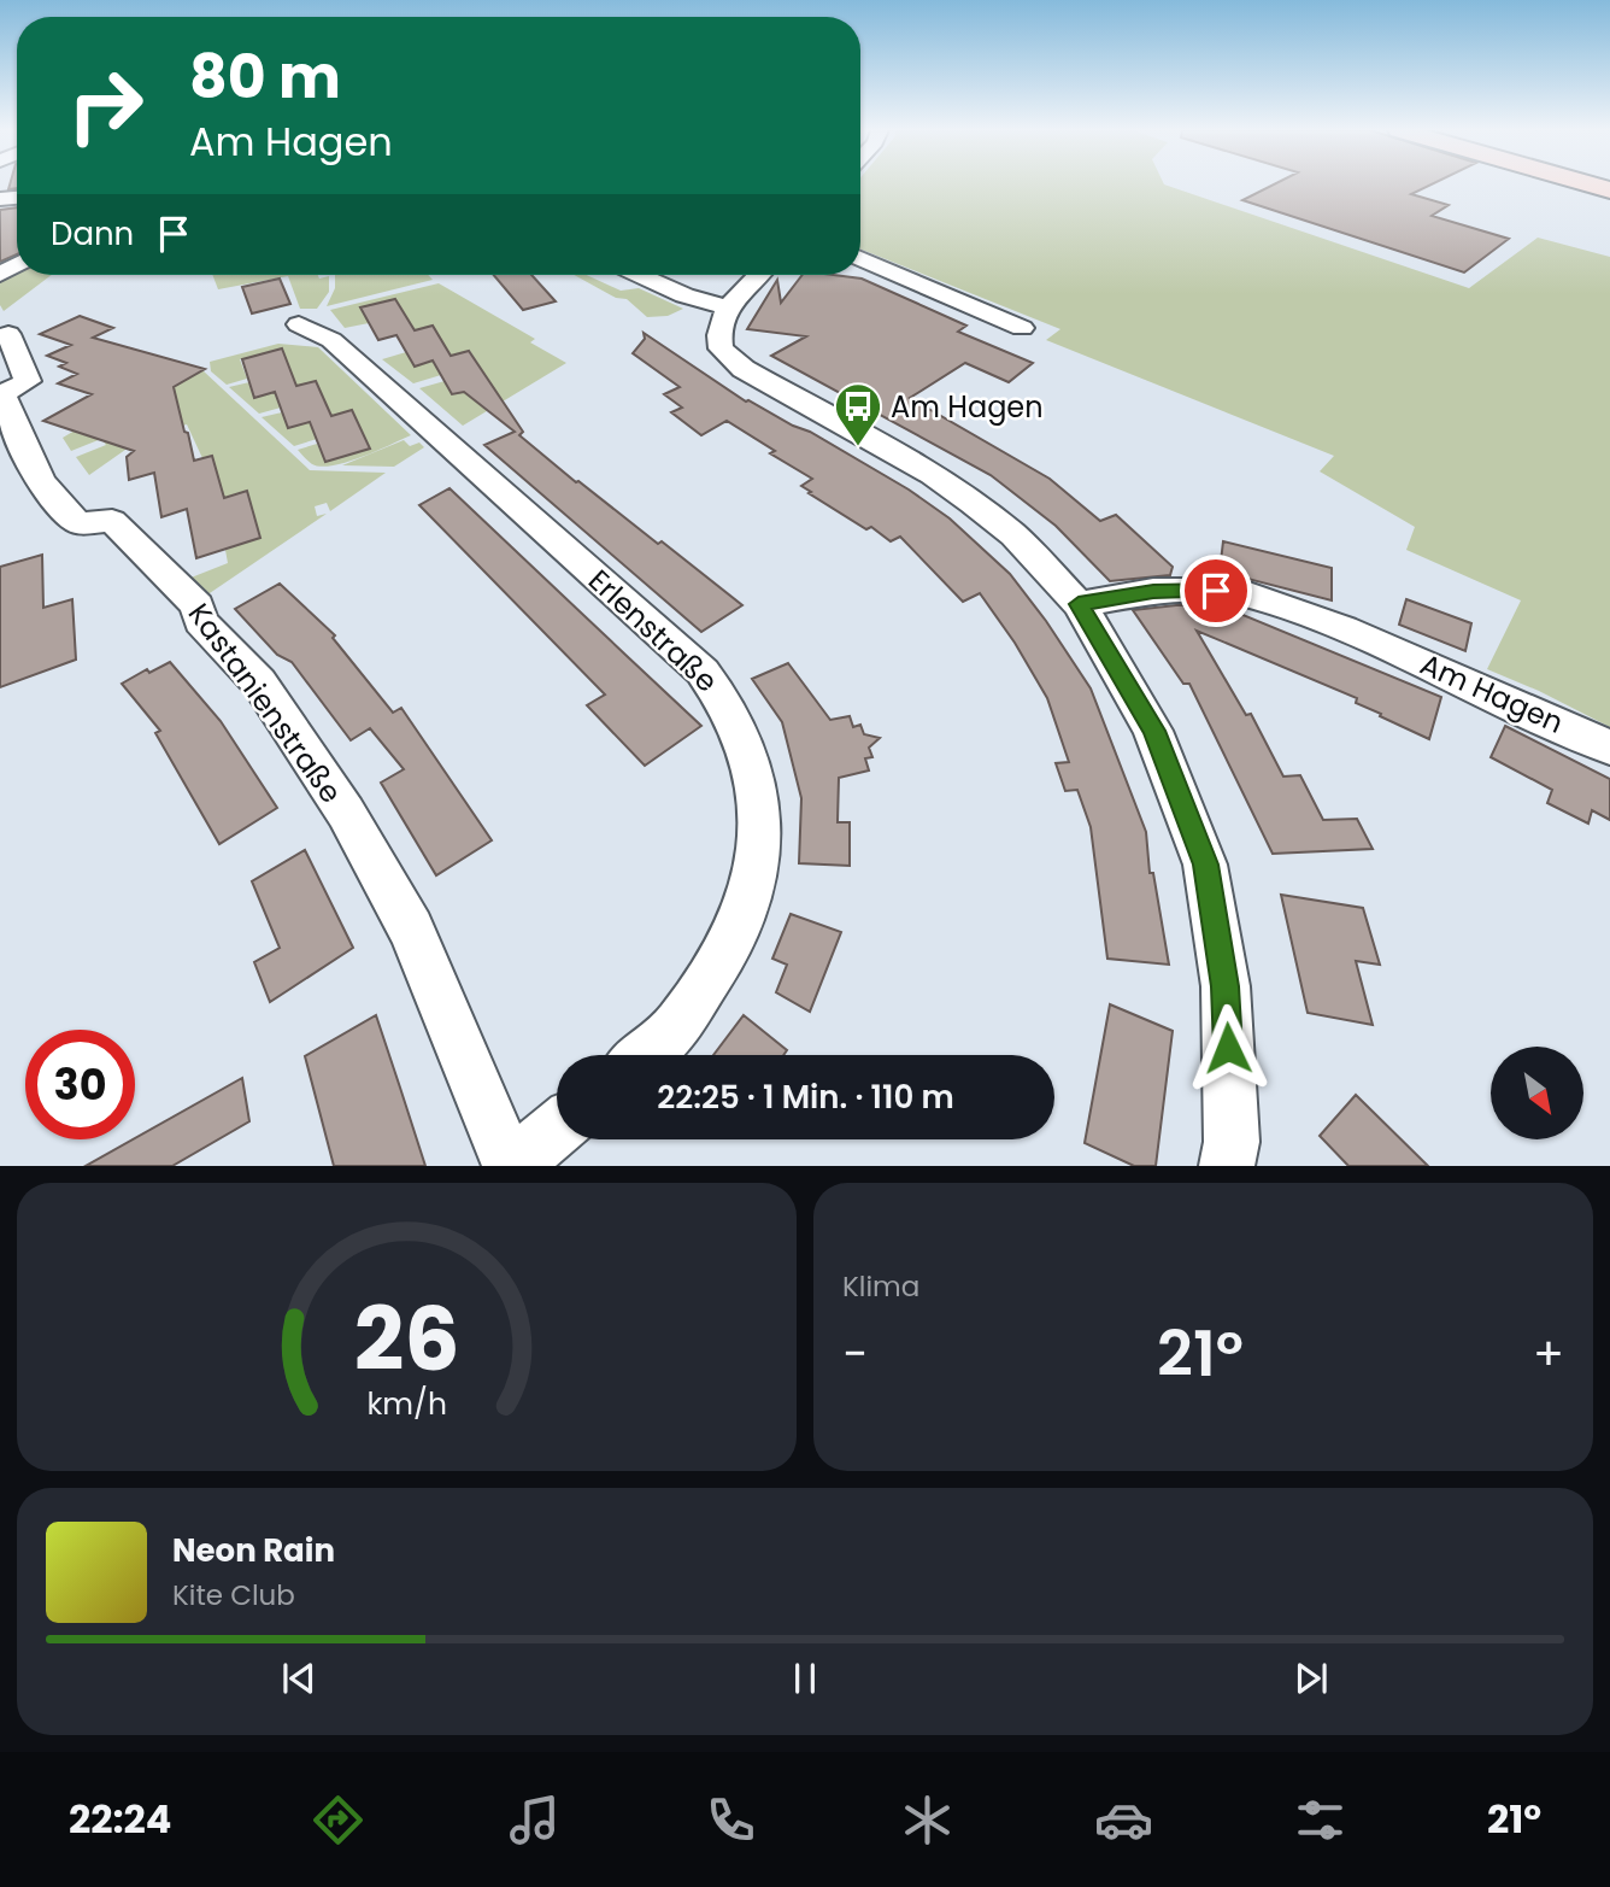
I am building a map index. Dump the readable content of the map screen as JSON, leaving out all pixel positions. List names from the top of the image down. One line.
{"streets":{"street":["Erlenstraße","Am Hagen","Kastanienstraße"]},"places":{"bus stop":["Am Hagen"]},"north":"bottom right","page":{"turn":["80 m","Am Hagen"],"then":"Dann","limit":"30","trip":"22:25 · 1 Min. · 110 m","tile":"Klima","heat":["−","21°","+"],"song":["Neon Rain","Kite Club"],"tabs":["22:24","21°"],"gauge":["26","km/h"]}}
